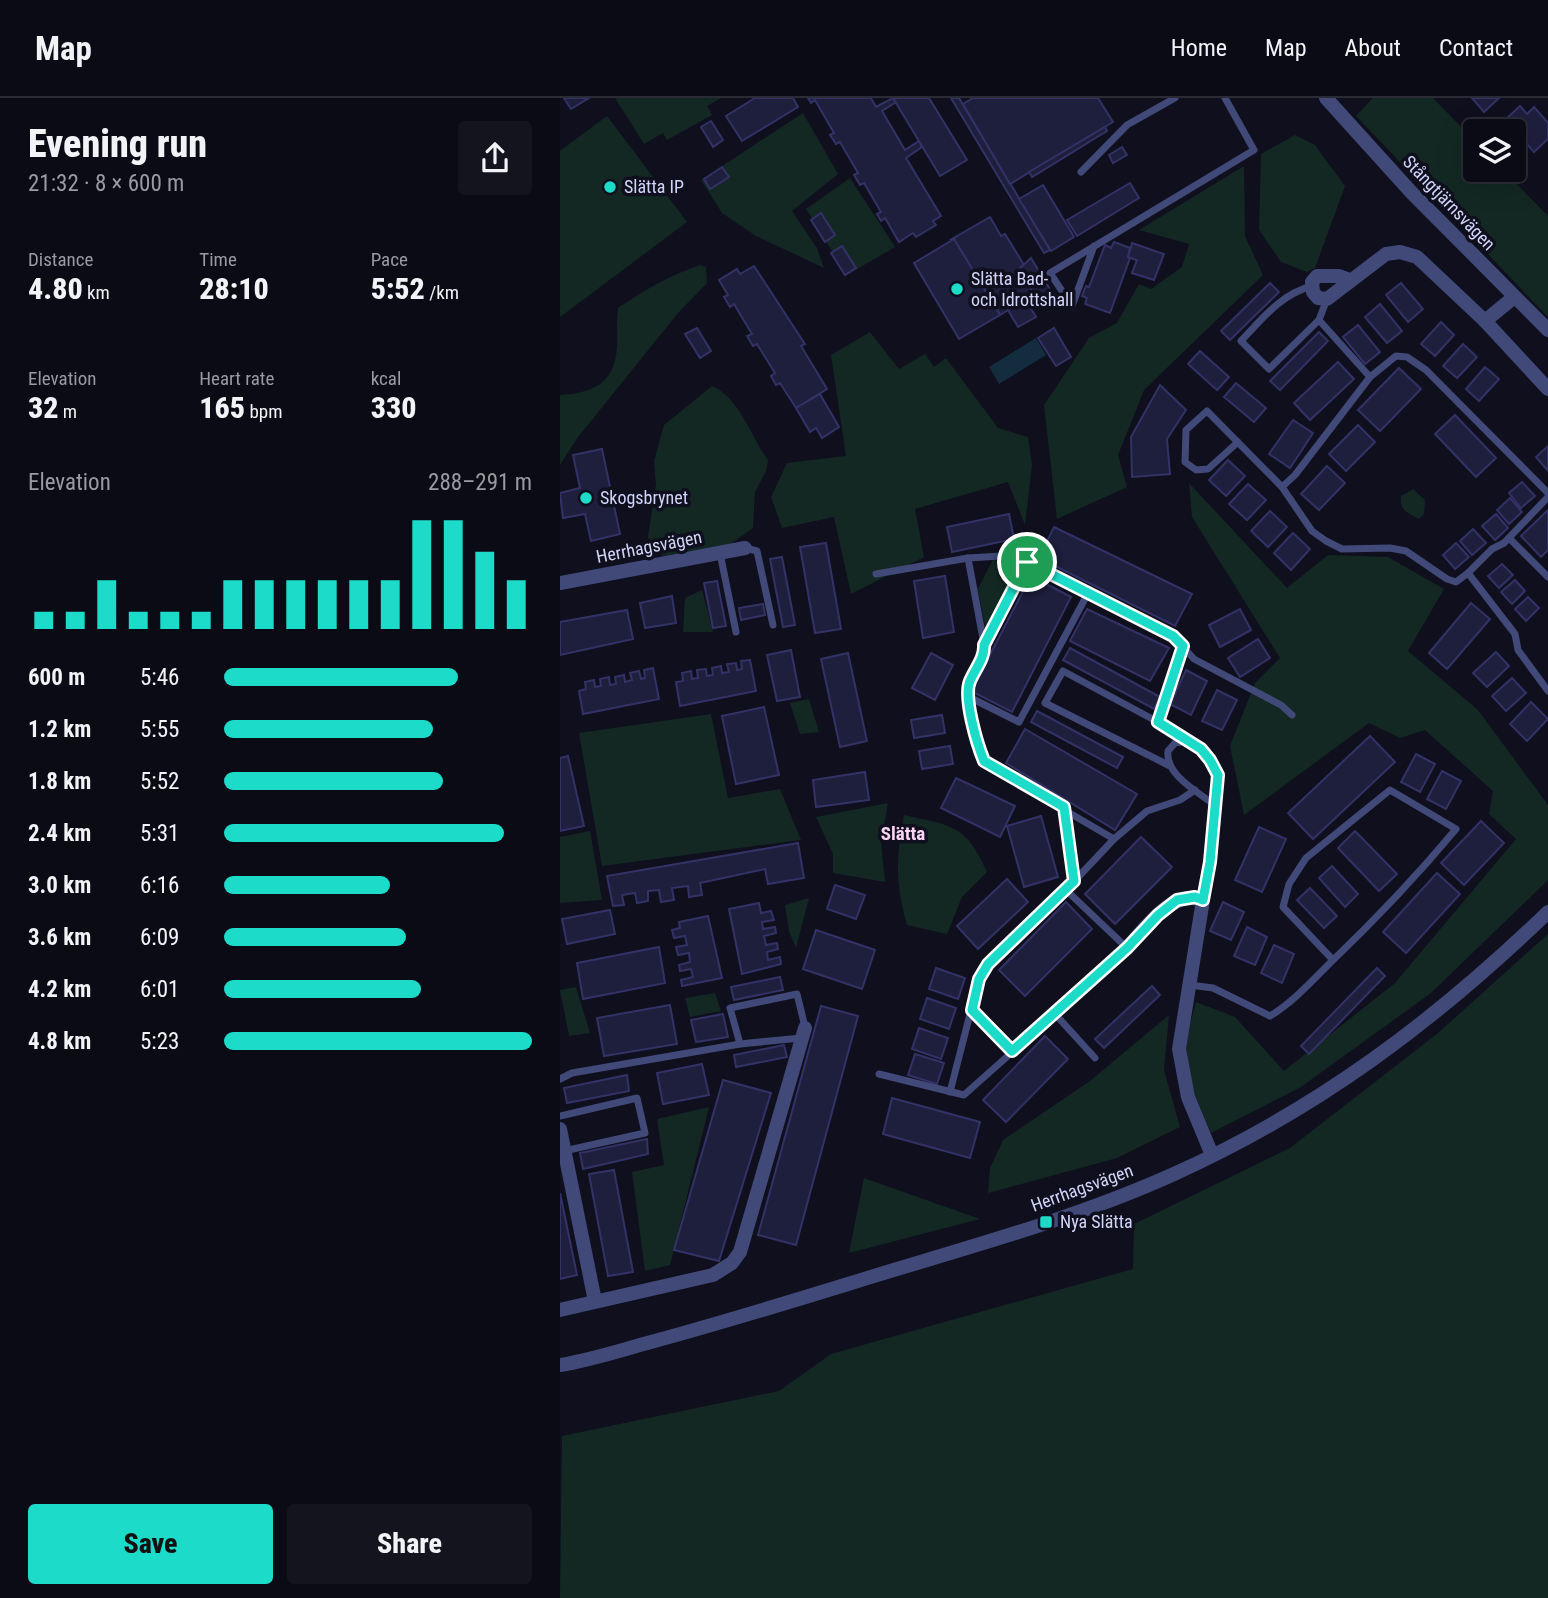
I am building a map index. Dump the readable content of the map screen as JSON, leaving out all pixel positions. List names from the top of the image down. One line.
{"streets":{"street":["Stångtjärnsvägen","Herrhagsvägen"]},"districts":["Slätta"],"places":{"other":["Slätta IP","Slätta Bad- och Idrottshall","Skogsbrynet"],"transit":["Nya Slätta"]},"page":{"header":"Map","nav":["Home","Map","About","Contact"],"heading":["Evening run","21:32 · 8 × 600 m"],"stats":[["Distance","4.80 km"],["Time","28:10"],["Pace","5:52 /km"],["Elevation","32 m"],["Heart rate","165 bpm"],["kcal","330"]],"chart":["Elevation","288–291 m"],"list":[{"name":"600 m","note":"5:46"},{"name":"1.2 km","note":"5:55"},{"name":"1.8 km","note":"5:52"},{"name":"2.4 km","note":"5:31"},{"name":"3.0 km","note":"6:16"},{"name":"3.6 km","note":"6:09"},{"name":"4.2 km","note":"6:01"},{"name":"4.8 km","note":"5:23"}],"buttons":["Save","Share"]}}
